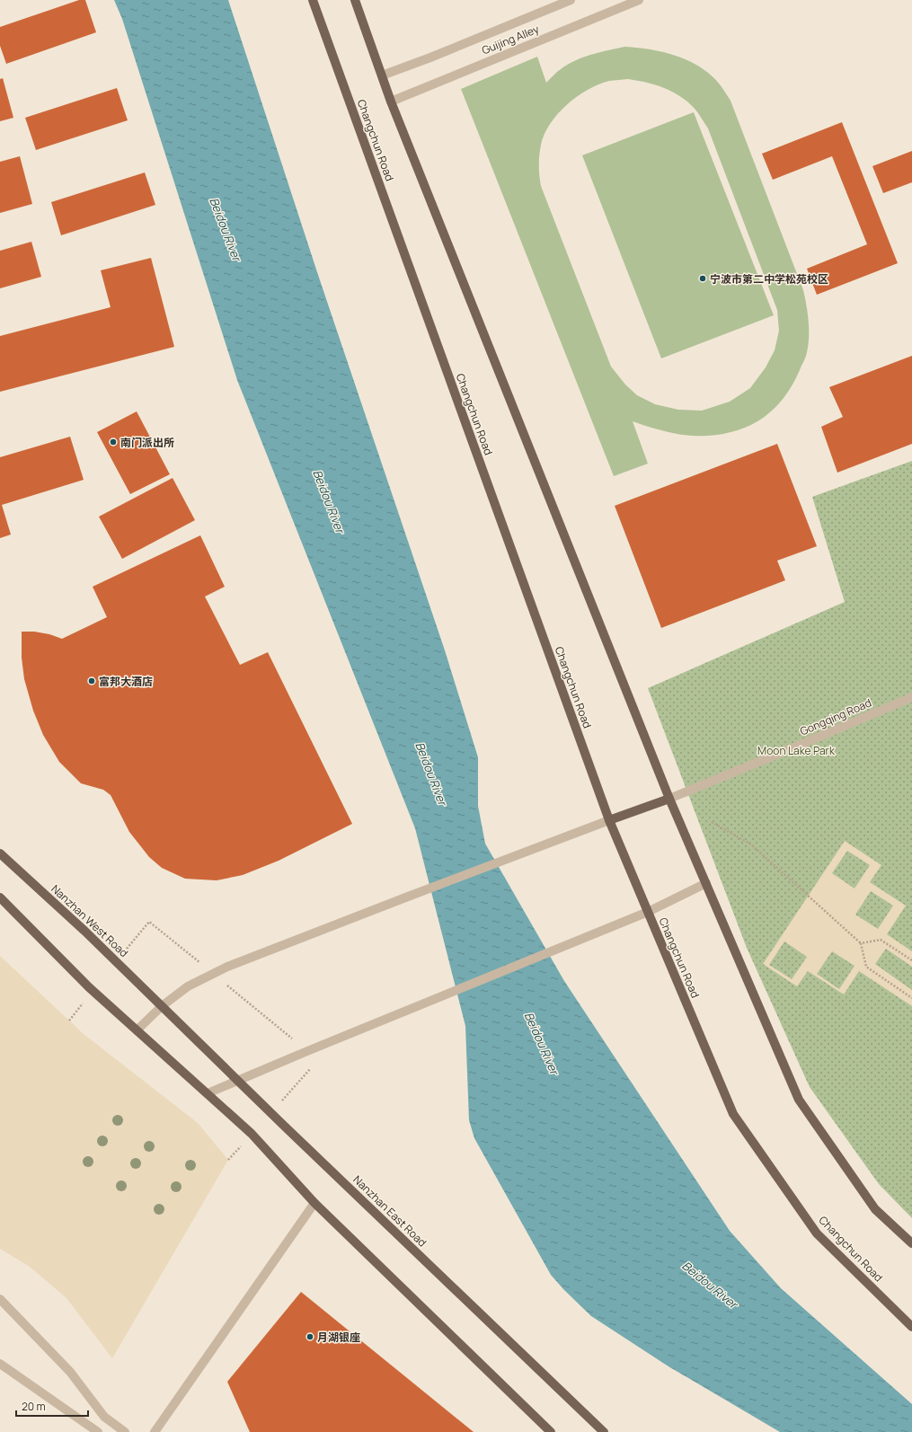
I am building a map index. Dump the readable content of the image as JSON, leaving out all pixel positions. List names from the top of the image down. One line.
{"streets":{"main road":["Changchun Road","Nanzhan West Road","Nanzhan East Road"],"street":["Guijing Alley","Gongqing Road"]},"crossings":[["Nanzhan West Road","Nanzhan East Road"]],"water":["Beidou River"],"parks":["Moon Lake Park"],"places":["宁波市第二中学松苑校区","南门派出所","富邦大酒店","月湖银座"],"scale_bar":"20 m"}
